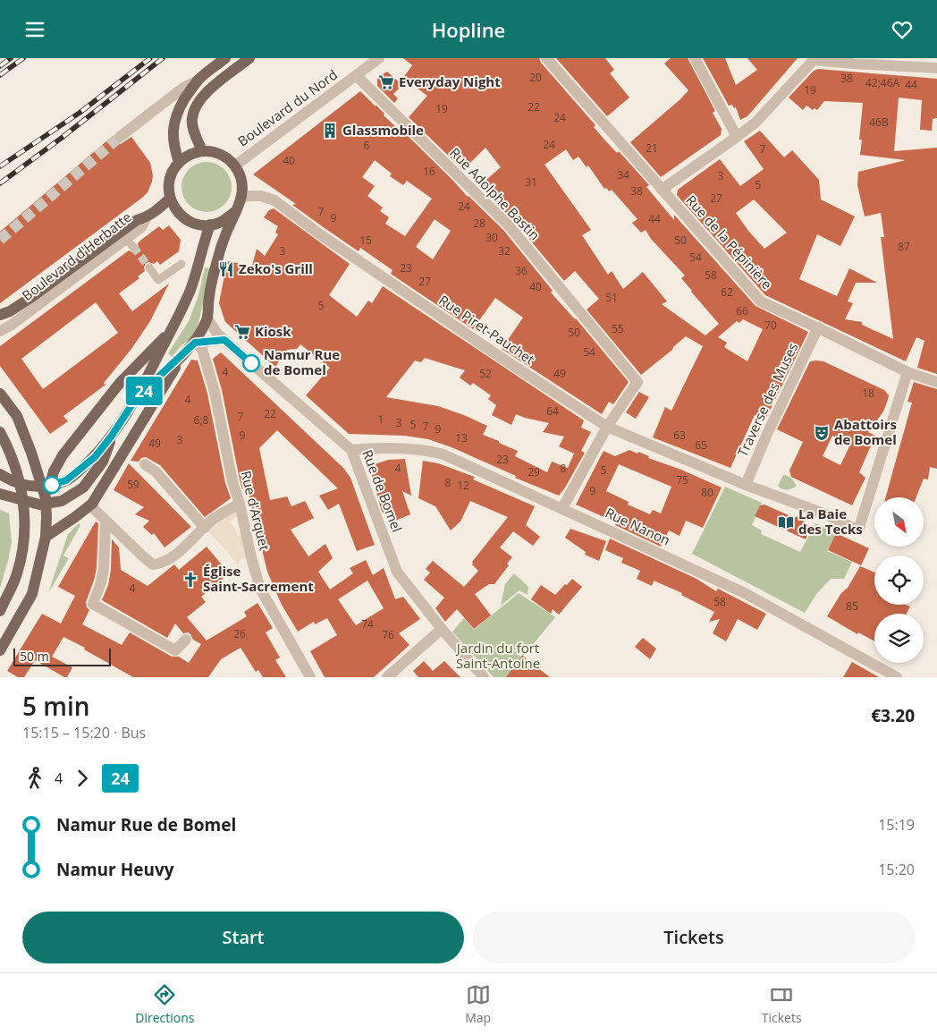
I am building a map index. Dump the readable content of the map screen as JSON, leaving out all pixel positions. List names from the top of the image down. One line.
{"streets":{"street":["Boulevard du Nord","Rue Adolphe Bastin","Rue de la Pépinière","Boulevard d'Herbatte","Rue Piret-Pauchet","Traverse des Muses","Rue de Bomel","Rue d'Arquet","Rue Nanon"]},"crossings":[["Boulevard du Nord","Rue Adolphe Bastin"],["Boulevard du Nord","Rue Piret-Pauchet"],["Rue Adolphe Bastin","Rue Piret-Pauchet"],["Rue de la Pépinière","Traverse des Muses"],["Rue Piret-Pauchet","Traverse des Muses"],["Rue de Bomel","Rue Nanon"]],"parks":["Jardin du fort Saint-Antoine"],"places":{"supermarket":["Everyday Night","Kiosk"],"building":["Glassmobile"],"restaurant":["Zeko's Grill"],"other":["Namur Rue de Bomel"],"theatre":["Abattoirs de Bomel"],"library":["La Baie des Tecks"],"church":["Église Saint-Sacrement"]},"lines":["bus line 24"],"house_numbers":["20","38","42;46A","44","19","22","19","24","46B","24","6","21","7","40","16","34","3","31","5","38","27","24","7","9","44","28","30","15","50","87","3","32","54","23","36","58","27","40","62","51","5","66","70","55","50","54","4","52","49","18","4","64","22","7","1","6;8","3","5","7","9","9","63","13","3","49","65","23","4","8","5","29","75","8","59","12","9","80","4","58","85","74","26","76"],"scale_bar":"50 m","north":"bottom right","page":{"header":"Hopline","on_map":"24","scale":"50 m","heading":["5 min","15:15 – 15:20 · Bus","€3.20"],"legs":["4","24"],"list":[{"name":"Namur Rue de Bomel","value":"15:19"},{"name":"Namur Heuvy","value":"15:20"}],"buttons":["Start","Tickets"],"tabs":["Directions","Map","Tickets"]}}
